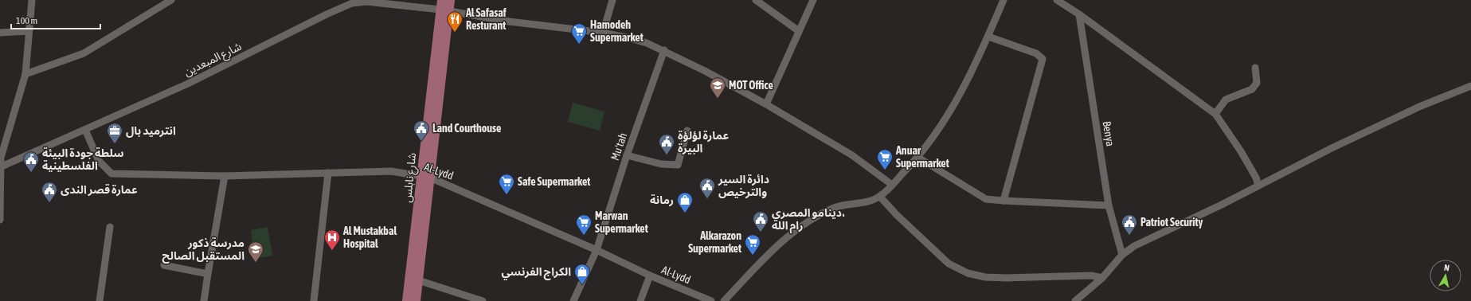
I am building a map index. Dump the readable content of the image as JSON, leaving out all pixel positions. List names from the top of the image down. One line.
{"streets":{"main road":["شارع نابلس"],"street":["شارع المبعدين","Benya","Mu'tah","Al-Lydd"]},"crossings":[["شارع المبعدين","Mu'tah"],["شارع المبعدين","Al-Lydd"],["شارع المبعدين","شارع نابلس"],["Mu'tah","Al-Lydd"],["Al-Lydd","شارع نابلس"]],"places":{"restaurant":["Al Safasaf Resturant"],"supermarket":["Hamodeh Supermarket","Anuar Supermarket","Safe Supermarket","Marwan Supermarket","Alkarazon Supermarket"],"school or university":["MOT Office","مدرسة ذكور المستقبل الصالح"],"public building":["Land Courthouse","عمارة لؤلؤة البيرة","سلطة جودة البيئة الفلسطينية","دائرة السير والترخيص","عمارة قصر الندى","دينامو المصري، رام الله","Patriot Security"],"office":["انترميد بال"],"shop":["رمانة","الكراج الفرنسي"],"hospital":["Al Mustakbal Hospital"]},"scale_bar":"100 m","north":"top"}
